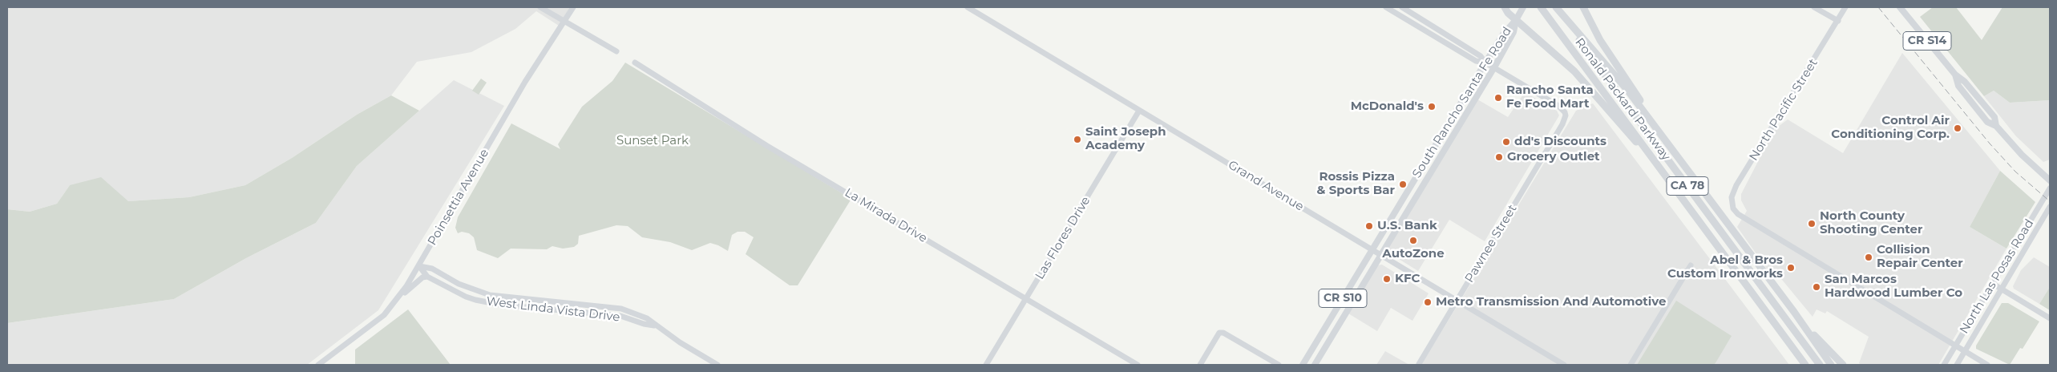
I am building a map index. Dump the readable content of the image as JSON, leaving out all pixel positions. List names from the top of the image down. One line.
{"streets":{"highway":["Ronald Packard Parkway","CA 78"],"main road":["CR S14","South Rancho Santa Fe Road","CR S10"],"street":["North Pacific Street","Grand Avenue","Poinsettia Avenue","La Mirada Drive","Las Flores Drive","Pawnee Street","North Las Posas Road","West Linda Vista Drive"]},"crossings":[["South Rancho Santa Fe Road","Grand Avenue"],["South Rancho Santa Fe Road","Pawnee Street"],["South Rancho Santa Fe Road","CR S10"],["North Pacific Street","North Las Posas Road"],["Grand Avenue","Las Flores Drive"],["Grand Avenue","Pawnee Street"],["Poinsettia Avenue","West Linda Vista Drive"],["La Mirada Drive","Las Flores Drive"]],"parks":["Sunset Park"],"places":["Rancho Santa Fe Food Mart","McDonald's","Control Air Conditioning Corp.","Saint Joseph Academy","dd's Discounts","Grocery Outlet","Rossis Pizza & Sports Bar","North County Shooting Center","U.S. Bank","AutoZone","Collision Repair Center","Abel & Bros Custom Ironworks","KFC","San Marcos Hardwood Lumber Co","Metro Transmission And Automotive"]}
